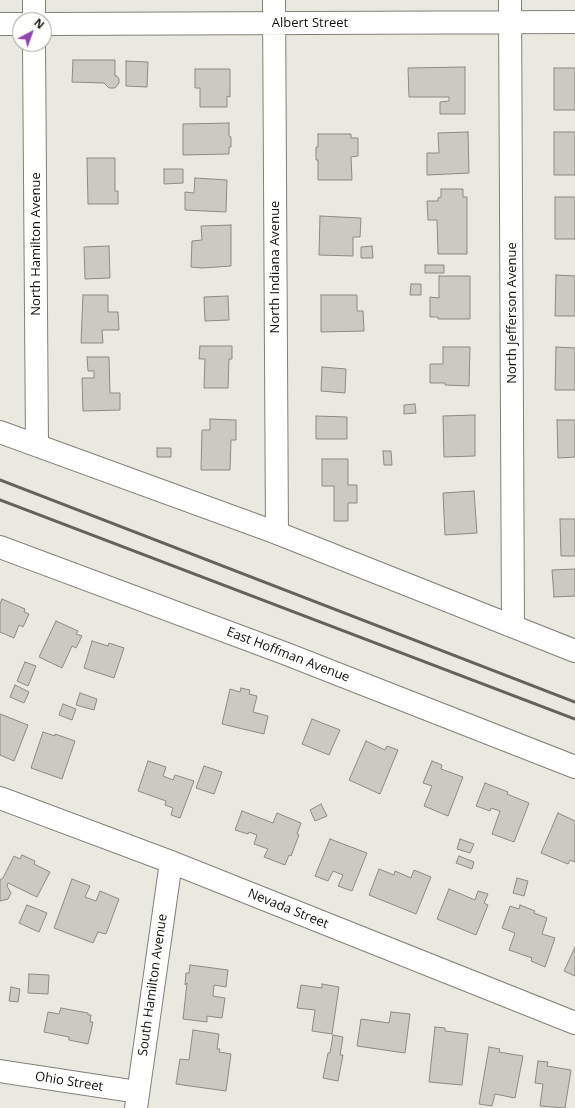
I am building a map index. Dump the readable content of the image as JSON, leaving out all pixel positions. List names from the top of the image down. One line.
{"streets":{"street":["Albert Street","North Hamilton Avenue","North Indiana Avenue","North Jefferson Avenue","East Hoffman Avenue","Nevada Street","South Hamilton Avenue","Ohio Street"]},"crossings":[["Albert Street","North Indiana Avenue"],["Albert Street","North Jefferson Avenue"],["Nevada Street","South Hamilton Avenue"],["South Hamilton Avenue","Ohio Street"]],"north":"top right"}
